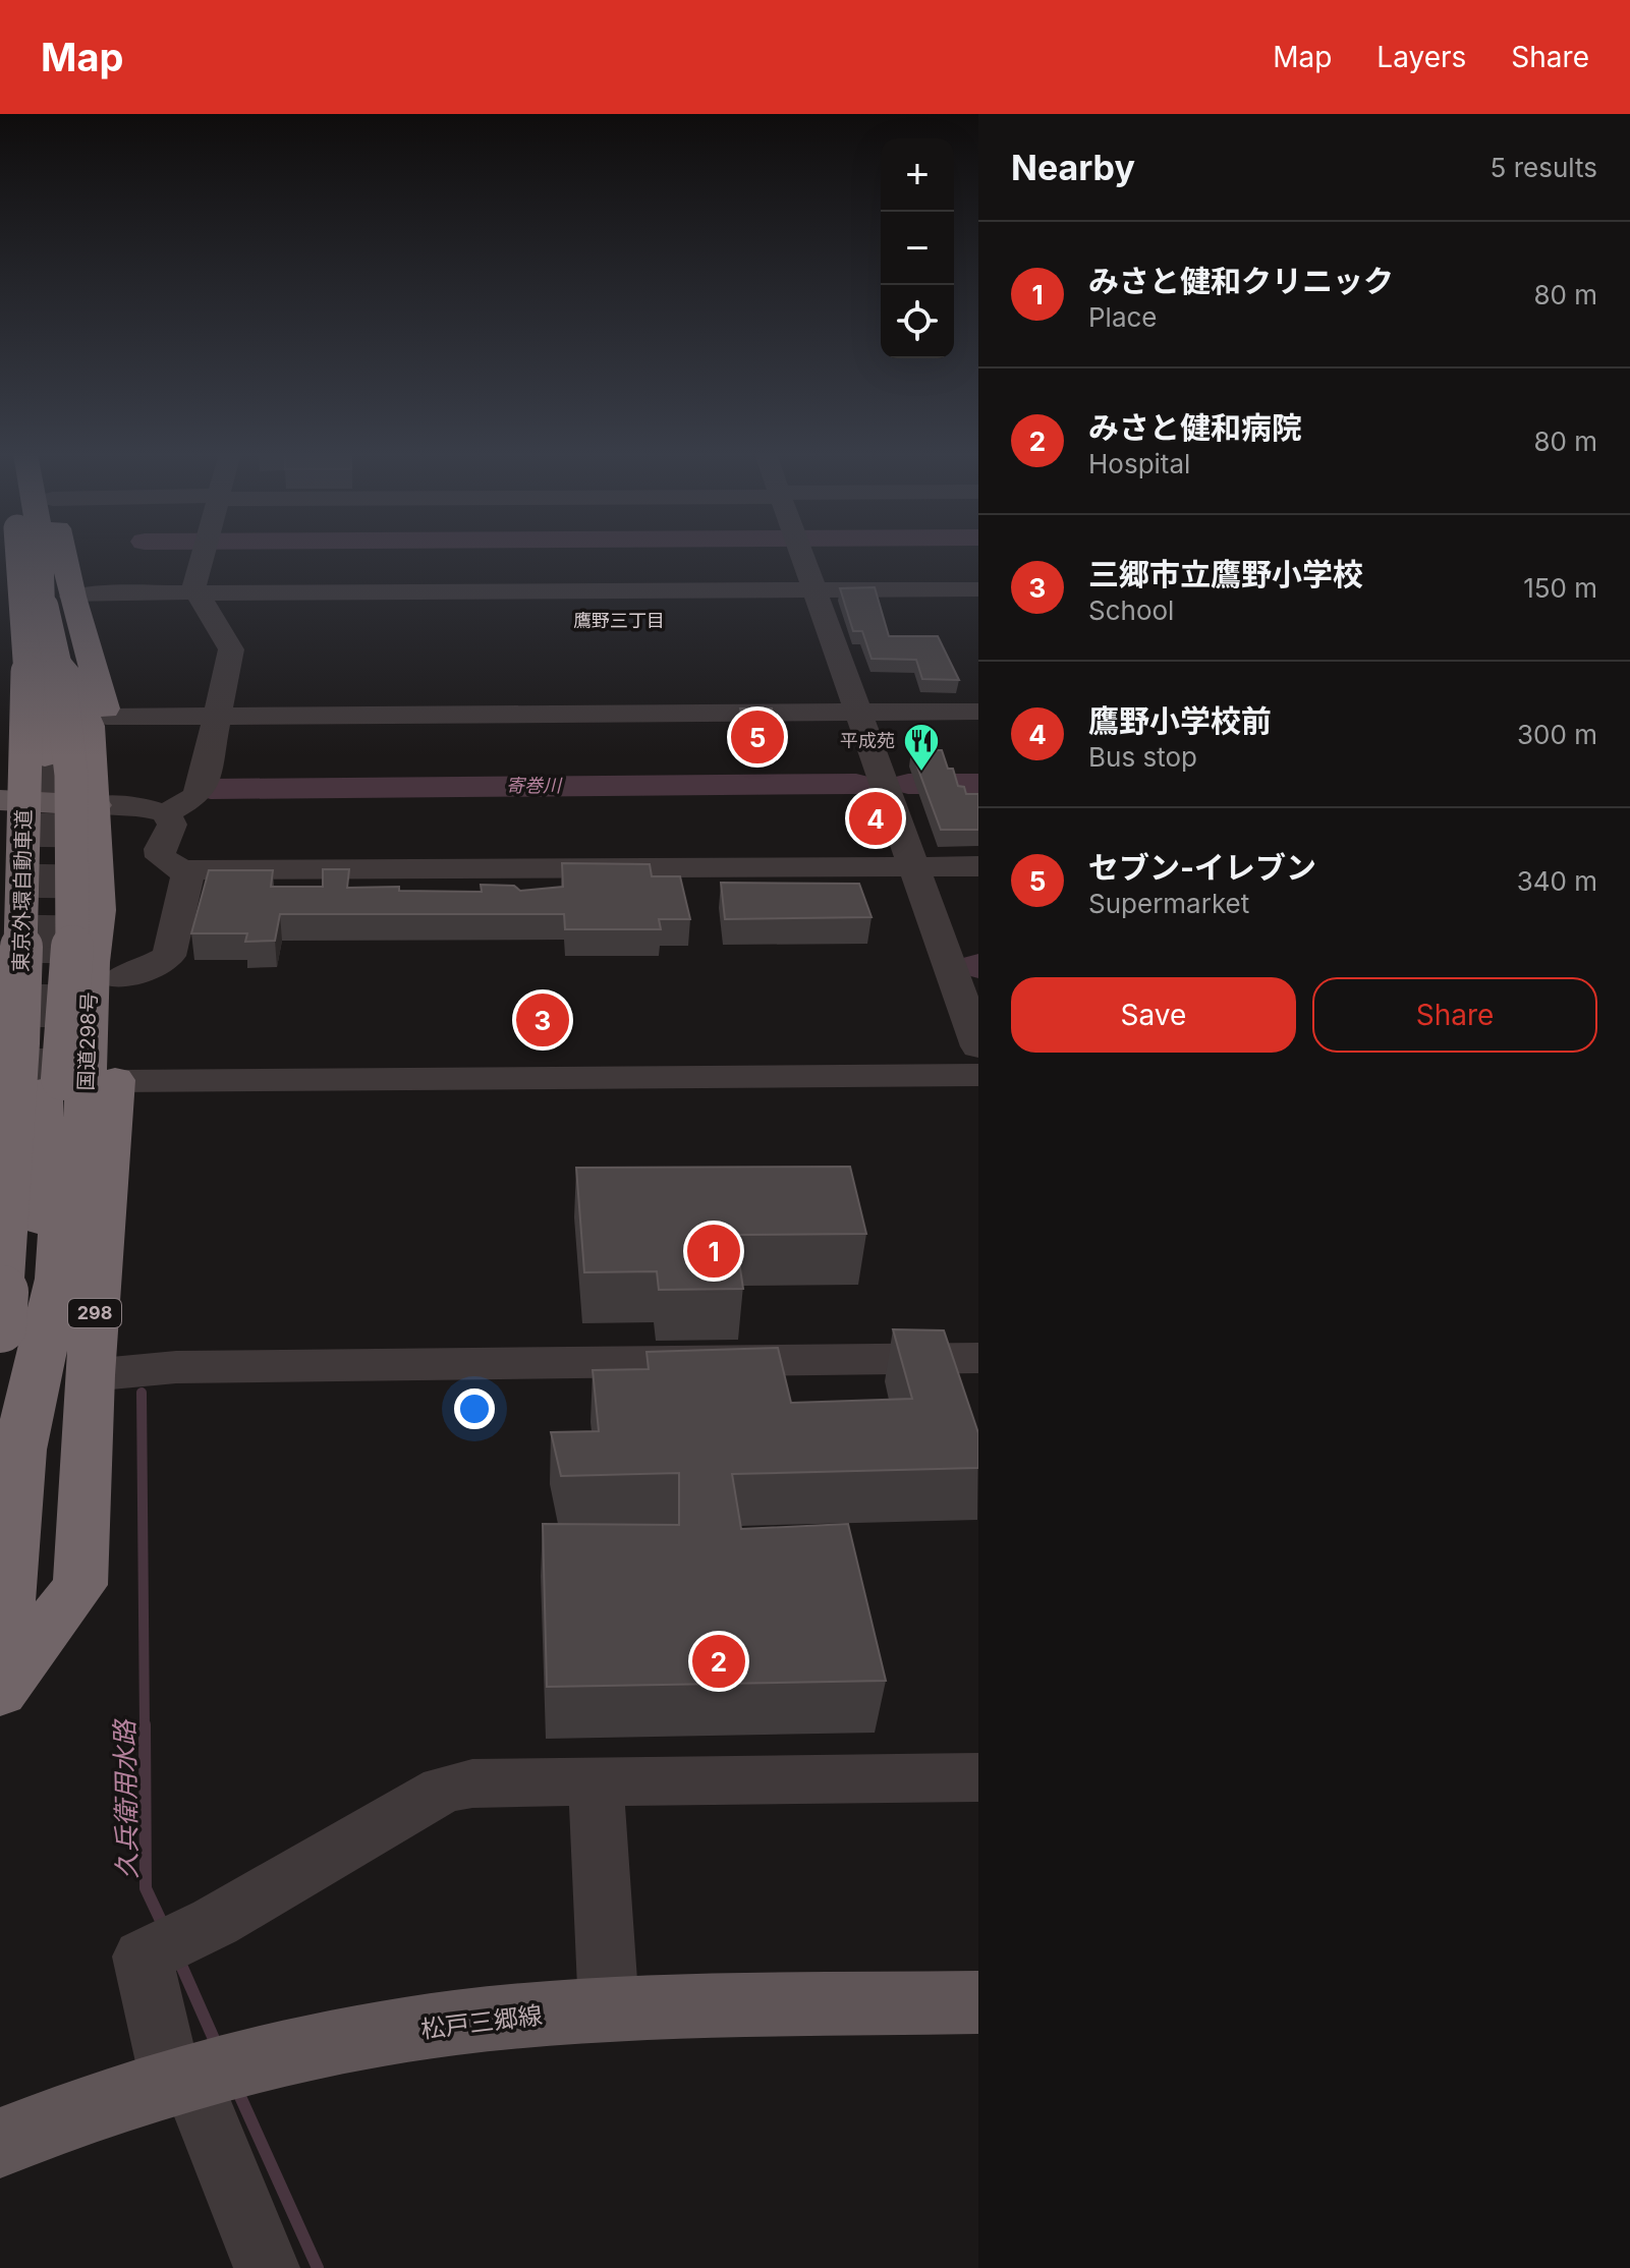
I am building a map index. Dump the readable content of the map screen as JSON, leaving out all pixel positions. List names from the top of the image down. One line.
{"streets":{"highway":["東京外環自動車道","国道298号","298"],"main road":["松戸三郷線"]},"crossings":[["国道298号","298"]],"districts":["鷹野三丁目"],"water":["寄巻川","久兵衛用水路"],"places":{"restaurant":["平成苑"]},"page":{"header":"Map","nav":["Map","Layers","Share"],"heading":["Nearby","5 results"],"map_buttons":["+","−"],"list":[{"mark":"1","name":"みさと健和クリニック","note":"Place","value":"80 m"},{"mark":"2","name":"みさと健和病院","note":"Hospital","value":"80 m"},{"mark":"3","name":"三郷市立鷹野小学校","note":"School","value":"150 m"},{"mark":"4","name":"鷹野小学校前","note":"Bus stop","value":"300 m"},{"mark":"5","name":"セブン-イレブン","note":"Supermarket","value":"340 m"}],"pins":["5","4","3","1","2"],"buttons":["Save","Share"]}}
